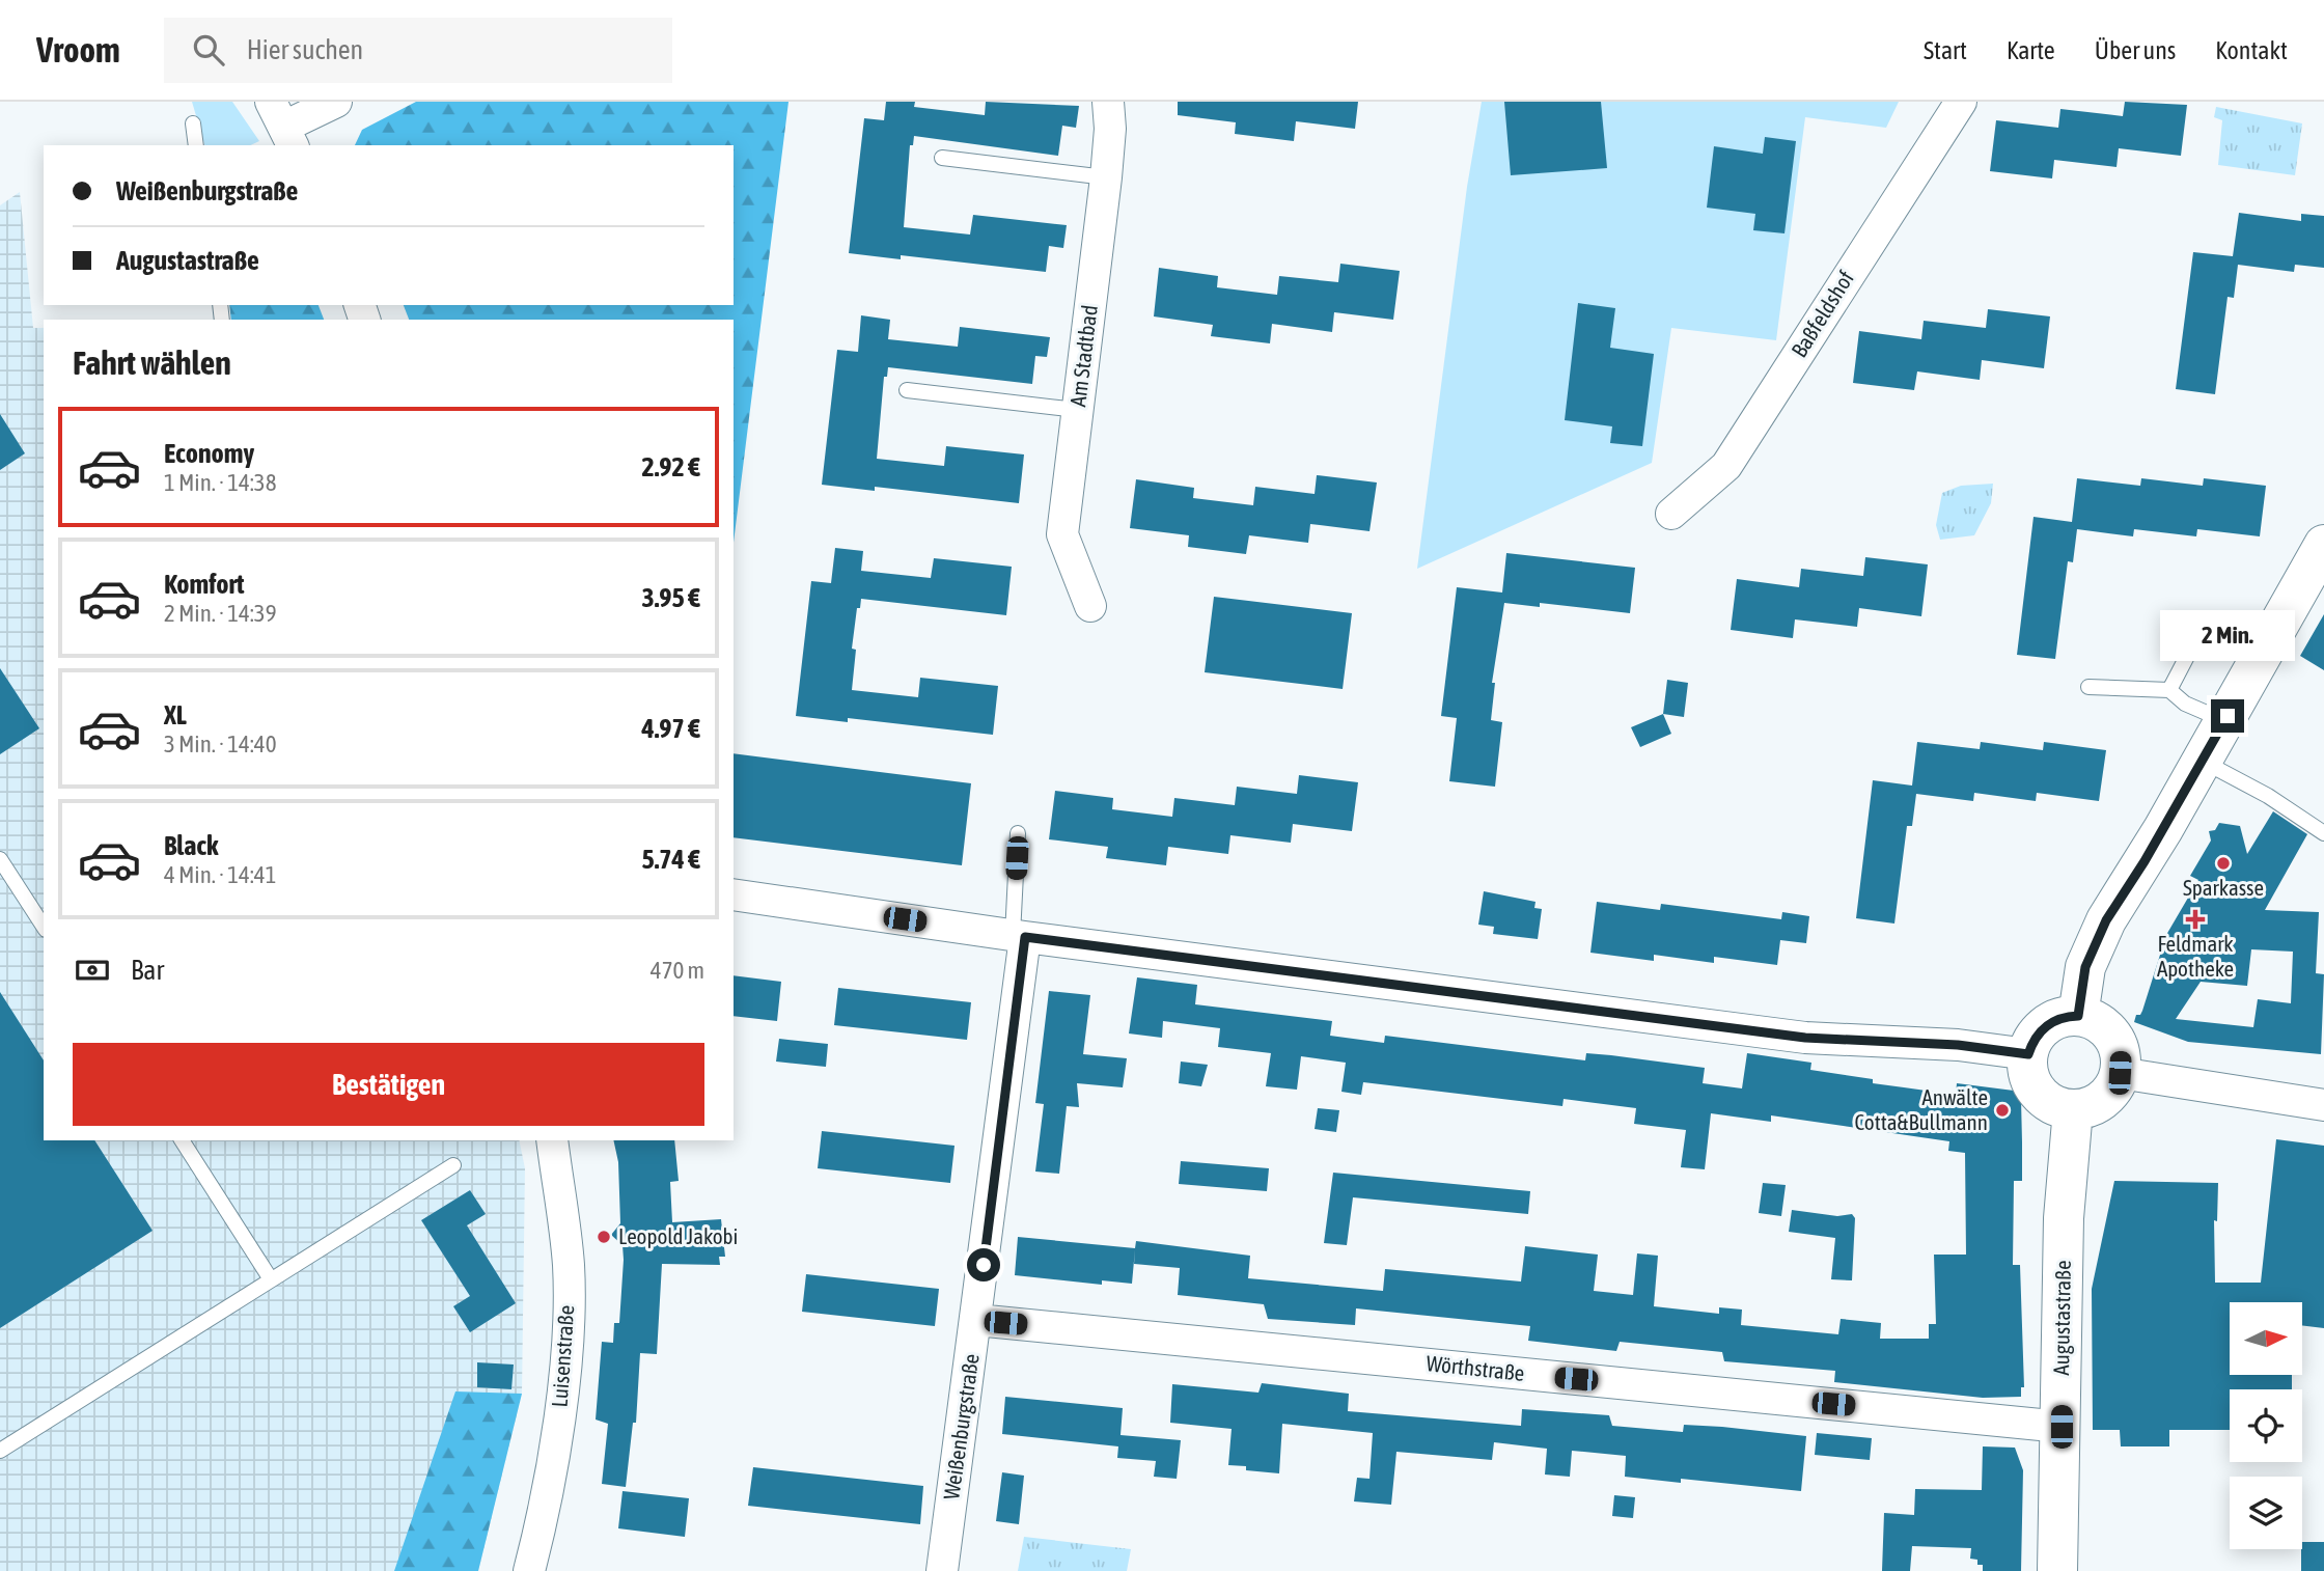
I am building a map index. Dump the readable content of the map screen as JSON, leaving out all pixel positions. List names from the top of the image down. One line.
{"streets":{"main road":["Augustastraße"],"street":["Baßfeldshof","Am Stadtbad","Luisenstraße","Wörthstraße","Weißenburgstraße"]},"crossings":[["Augustastraße","Wörthstraße"],["Wörthstraße","Weißenburgstraße"]],"places":{"other":["Sparkasse","Anwälte Cotta&Bullmann","Leopold Jakobi"],"health":["Feldmark Apotheke"]},"north":"right","page":{"header":"Vroom","search":"Hier suchen","nav":["Start","Karte","Über uns","Kontakt"],"banner":["Weißenburgstraße","Augustastraße"],"heading":"Fahrt wählen","list":[{"name":"Economy","note":"1 Min. · 14:38","value":"2.92 €"},{"name":"Komfort","note":"2 Min. · 14:39","value":"3.95 €"},{"name":"XL","note":"3 Min. · 14:40","value":"4.97 €"},{"name":"Black","note":"4 Min. · 14:41","value":"5.74 €"}],"bubble":"2 Min.","pay":["Bar","470 m"],"buttons":"Bestätigen"}}
